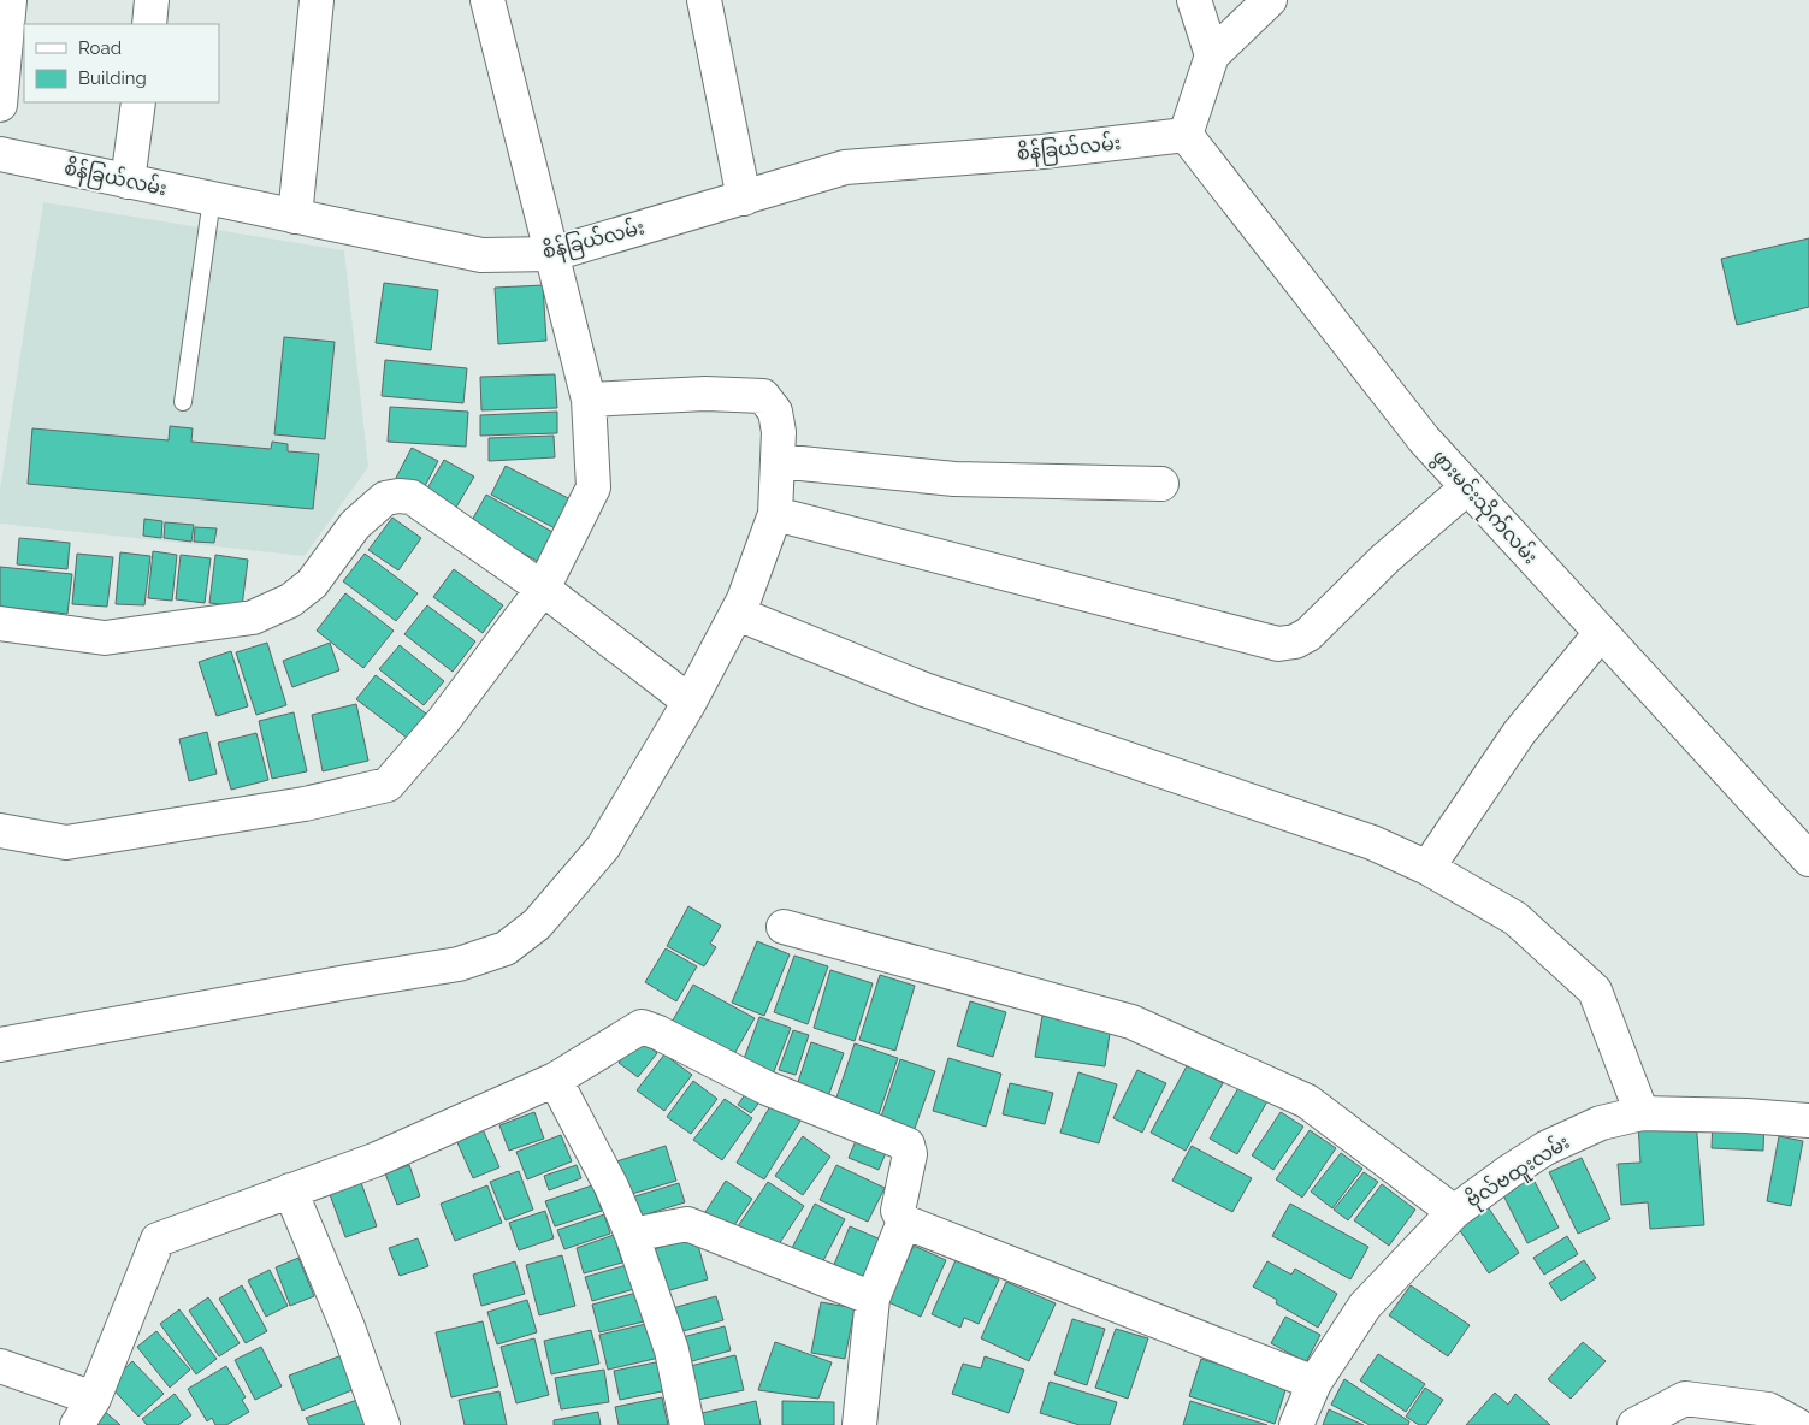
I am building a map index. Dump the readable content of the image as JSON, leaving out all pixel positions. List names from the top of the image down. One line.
{"streets":{"street":["စိန်ခြယ်လမ်း","ဖွားမင်းသိုက်လမ်း","ဗိုလ်ဗထူးလမ်း"]},"crossings":[["စိန်ခြယ်လမ်း","ဖွားမင်းသိုက်လမ်း"]],"legend":["Road","Building"]}
